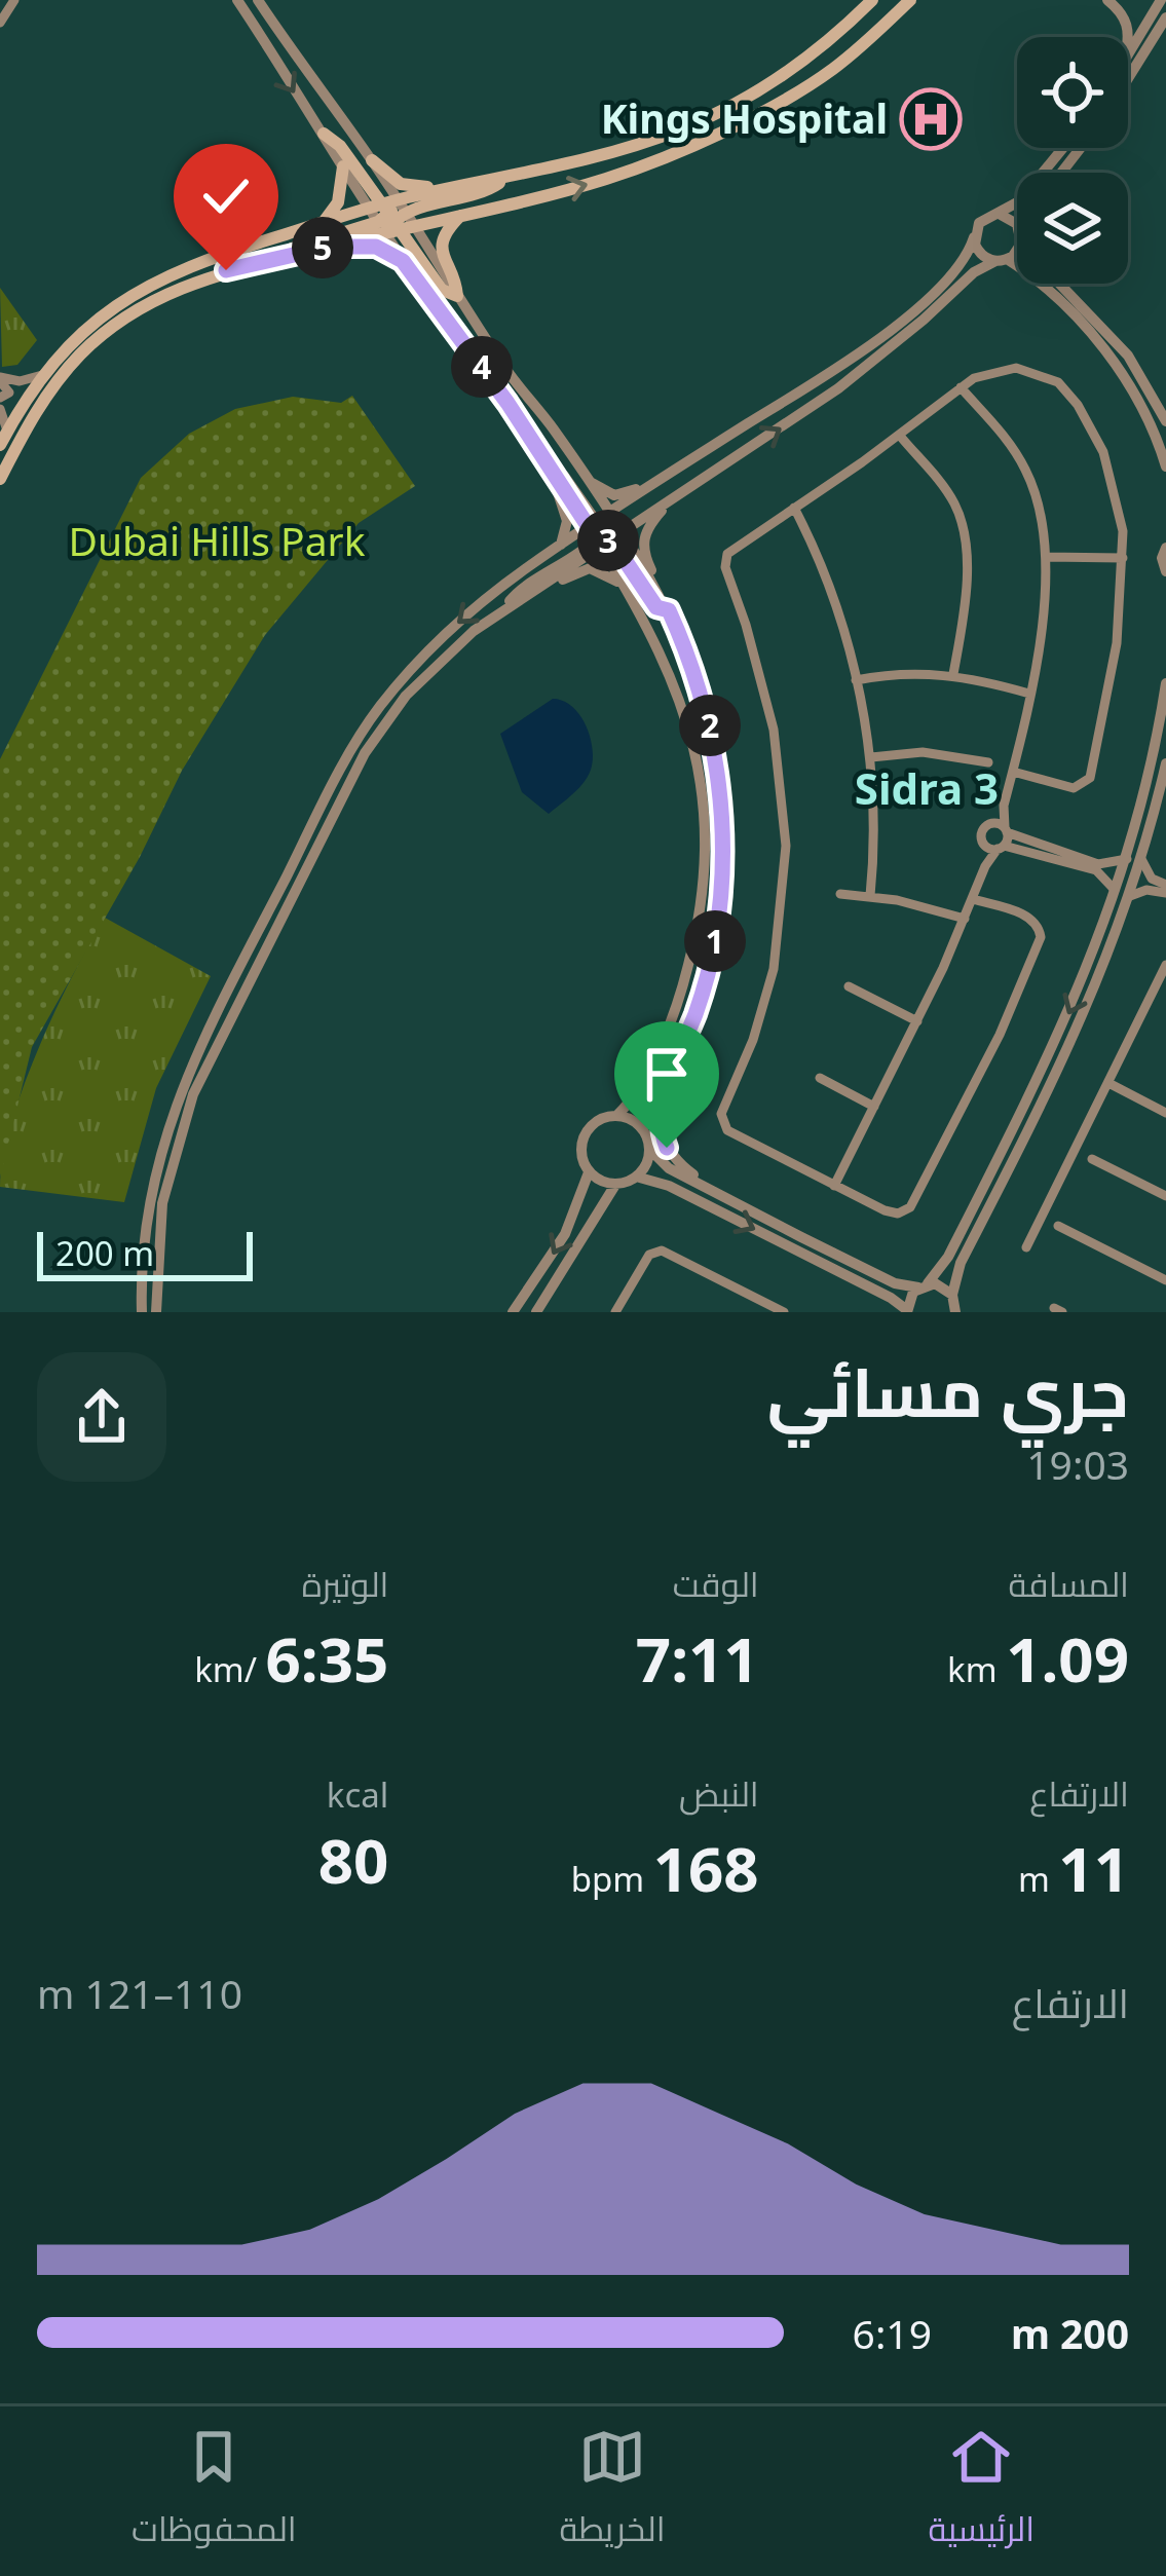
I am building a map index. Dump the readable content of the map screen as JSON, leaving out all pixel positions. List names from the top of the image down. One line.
{"districts":["Sidra 3"],"parks":["Dubai Hills Park"],"places":{"hospital":["Kings Hospital"]},"scale_bar":"200 m","page":{"pins":["5","4","3","2","1"],"scale":"200 m","heading":["جري مسائي","19:03"],"stats":[["المسافة","1.09 km"],["الوقت","7:11"],["الوتيرة","6:35 /km"],["الارتفاع","11 m"],["النبض","168 bpm"],["kcal","80"]],"chart":["الارتفاع","110–121 m"],"list":[{"name":"200 m","note":"6:19"}],"tabs":["الرئيسية","الخريطة","المحفوظات"]}}
